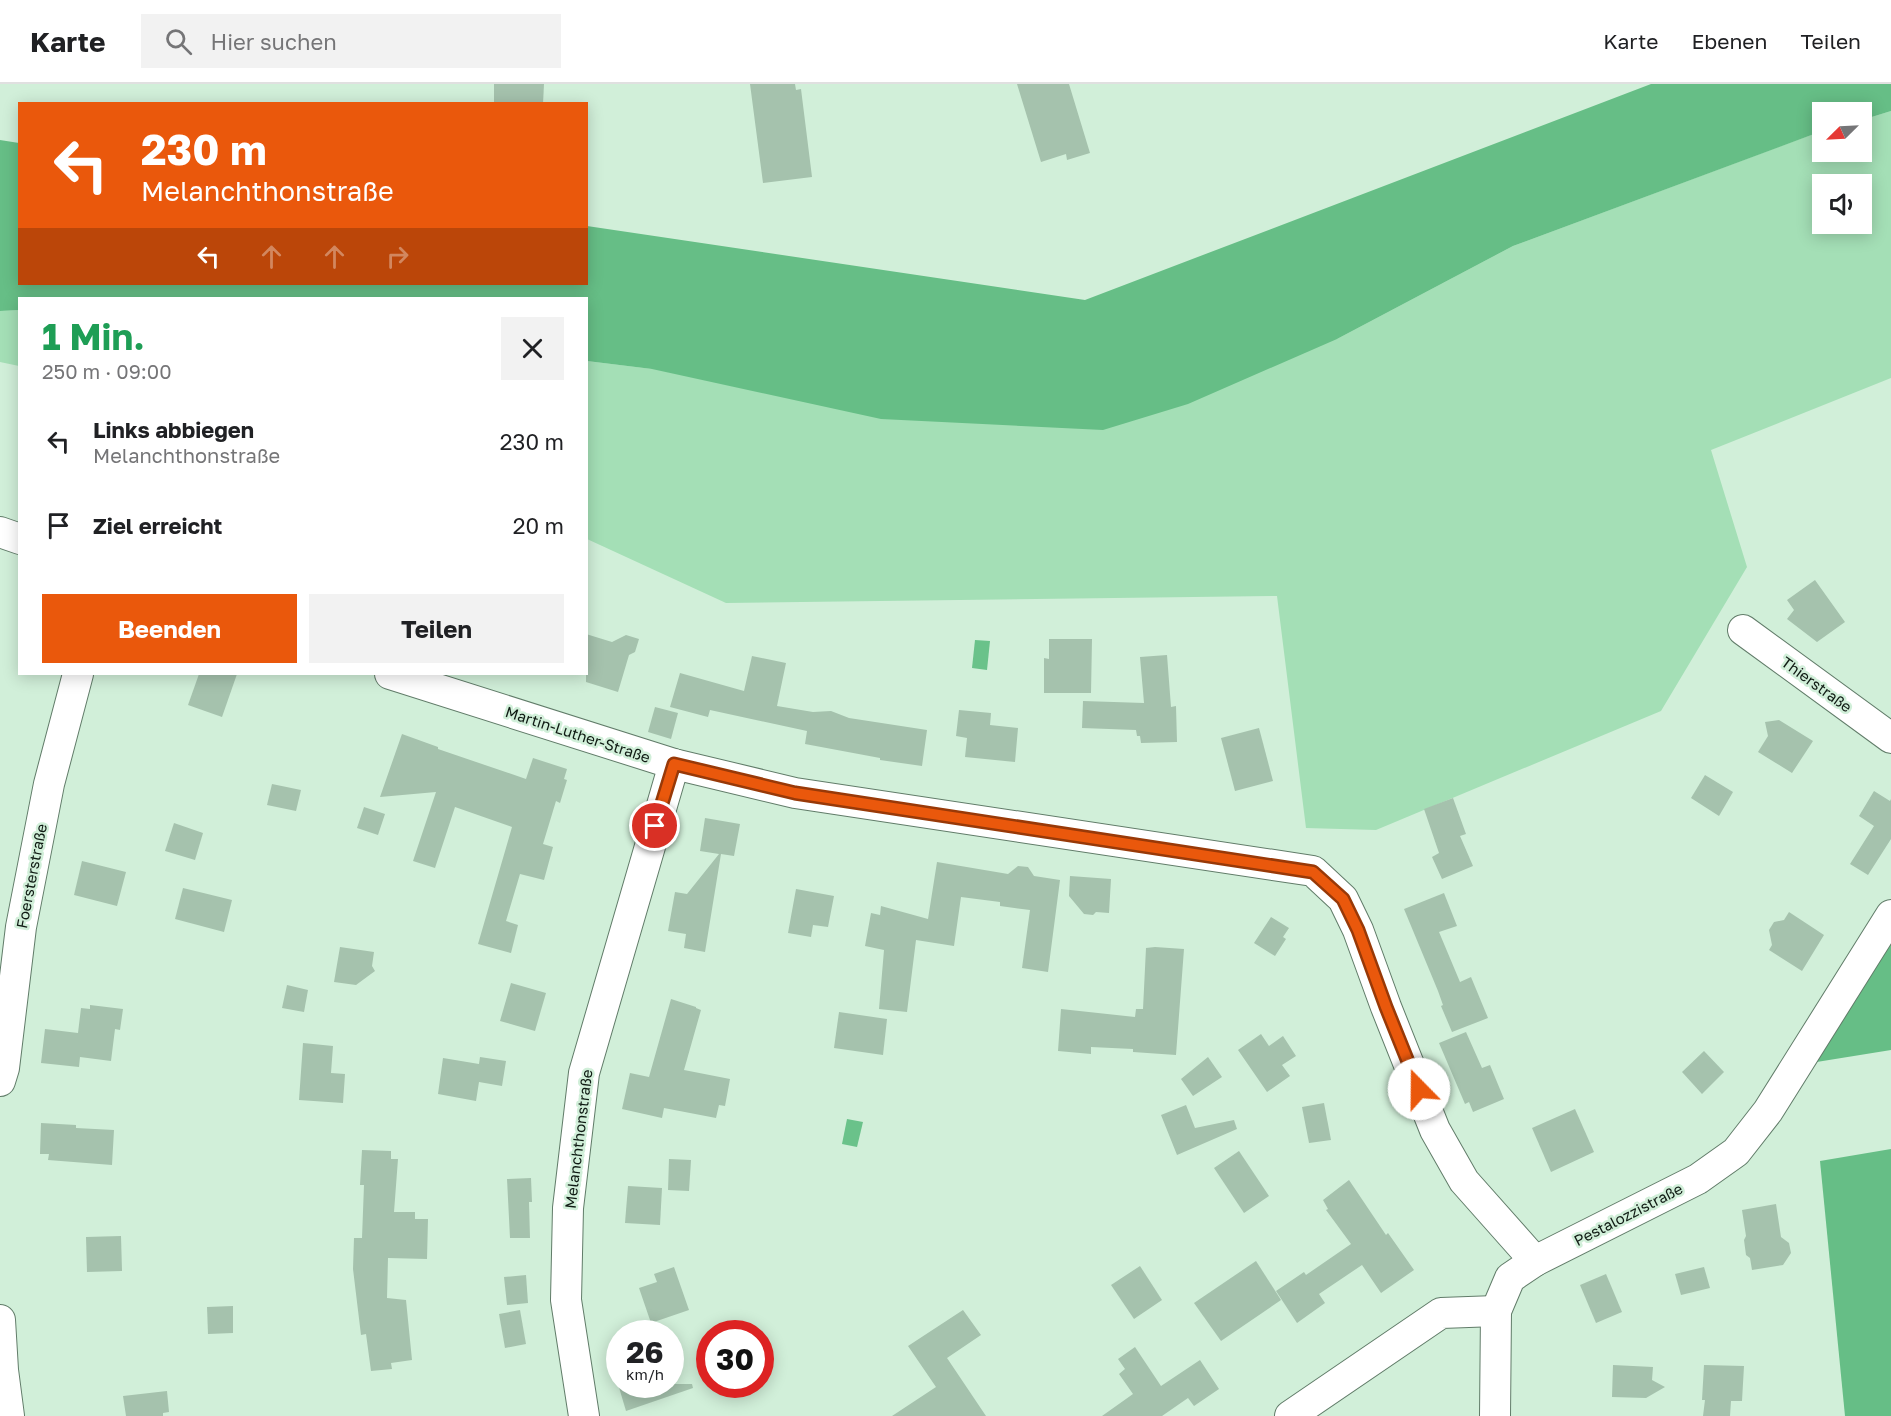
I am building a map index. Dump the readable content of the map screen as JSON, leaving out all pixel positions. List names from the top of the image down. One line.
{"streets":{"street":["Thierstraße","Martin-Luther-Straße","Foersterstraße","Melanchthonstraße","Pestalozzistraße"]},"crossings":[["Martin-Luther-Straße","Melanchthonstraße"],["Martin-Luther-Straße","Pestalozzistraße"]],"north":"bottom left","page":{"header":"Karte","search":"Hier suchen","nav":["Karte","Ebenen","Teilen"],"turn":["230 m","Melanchthonstraße"],"heading":["1 Min.","250 m · 09:00"],"list":[{"name":"Links abbiegen","note":"Melanchthonstraße","value":"230 m"},{"name":"Ziel erreicht","value":"20 m"}],"buttons":["Beenden","Teilen"],"speed":"26 km/h","limit":"30"}}
